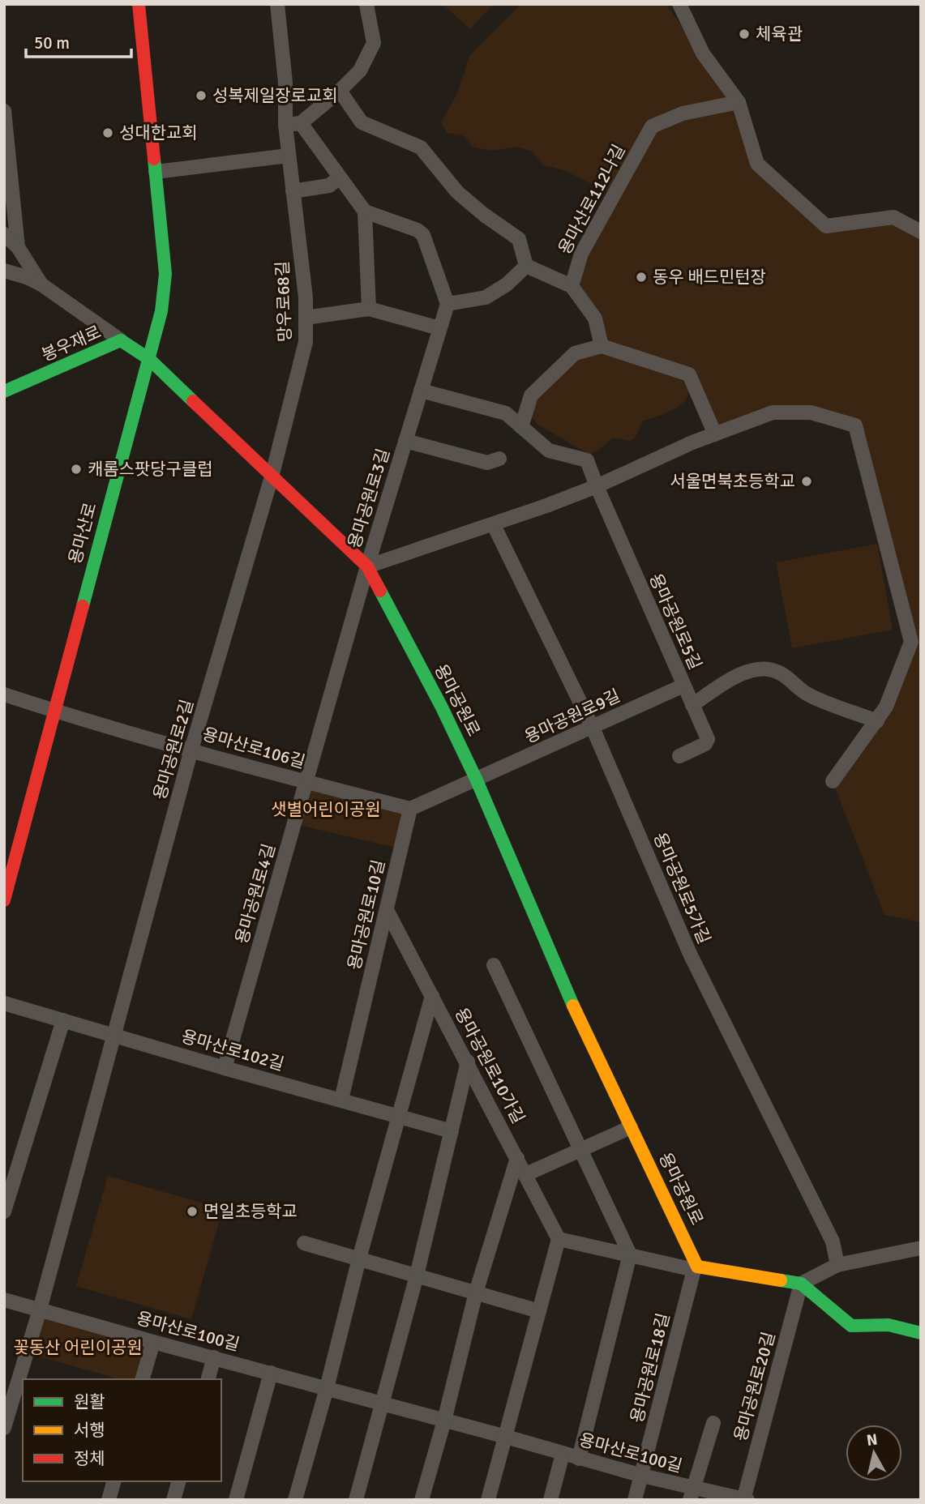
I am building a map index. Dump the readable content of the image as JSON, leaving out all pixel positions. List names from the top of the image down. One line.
{"streets":{"street":["용마산로112나길","망우로68길","봉우재로","용마공원로3길","용마산로","용마공원로5길","용마공원로","용마공원로9길","용마산로106길","용마공원로2길","용마공원로5가길","용마공원로4길","용마공원로10길","용마산로102길","용마공원로10가길","용마산로100길","용마공원로18길","용마공원로20길"]},"crossings":[["망우로68길","용마공원로"],["망우로68길","용마공원로2길"],["봉우재로","용마산로"],["봉우재로","용마공원로"],["용마공원로3길","용마공원로"],["용마공원로3길","용마공원로4길"],["용마산로","용마공원로"],["용마산로","용마산로106길"],["용마공원로5길","용마공원로9길"],["용마공원로","용마공원로9길"],["용마공원로","용마공원로2길"],["용마공원로","용마공원로4길"],["용마공원로","용마공원로18길"],["용마공원로9길","용마공원로5가길"],["용마산로106길","용마공원로2길"],["용마산로106길","용마공원로4길"],["용마산로106길","용마공원로10길"],["용마공원로2길","용마산로102길"],["용마공원로4길","용마산로102길"],["용마공원로10길","용마산로102길"],["용마공원로10길","용마공원로10가길"],["용마산로100길","용마공원로18길"],["용마산로100길","용마공원로20길"]],"parks":["샛별어린이공원","꽃동산 어린이공원"],"places":["체육관","성복제일장로교회","성대한교회","동우 배드민턴장","캐롬스팟당구클럽","서울면북초등학교","면일초등학교"],"legend":["원활","서행","정체"],"scale_bar":"50 m","north":"top"}
